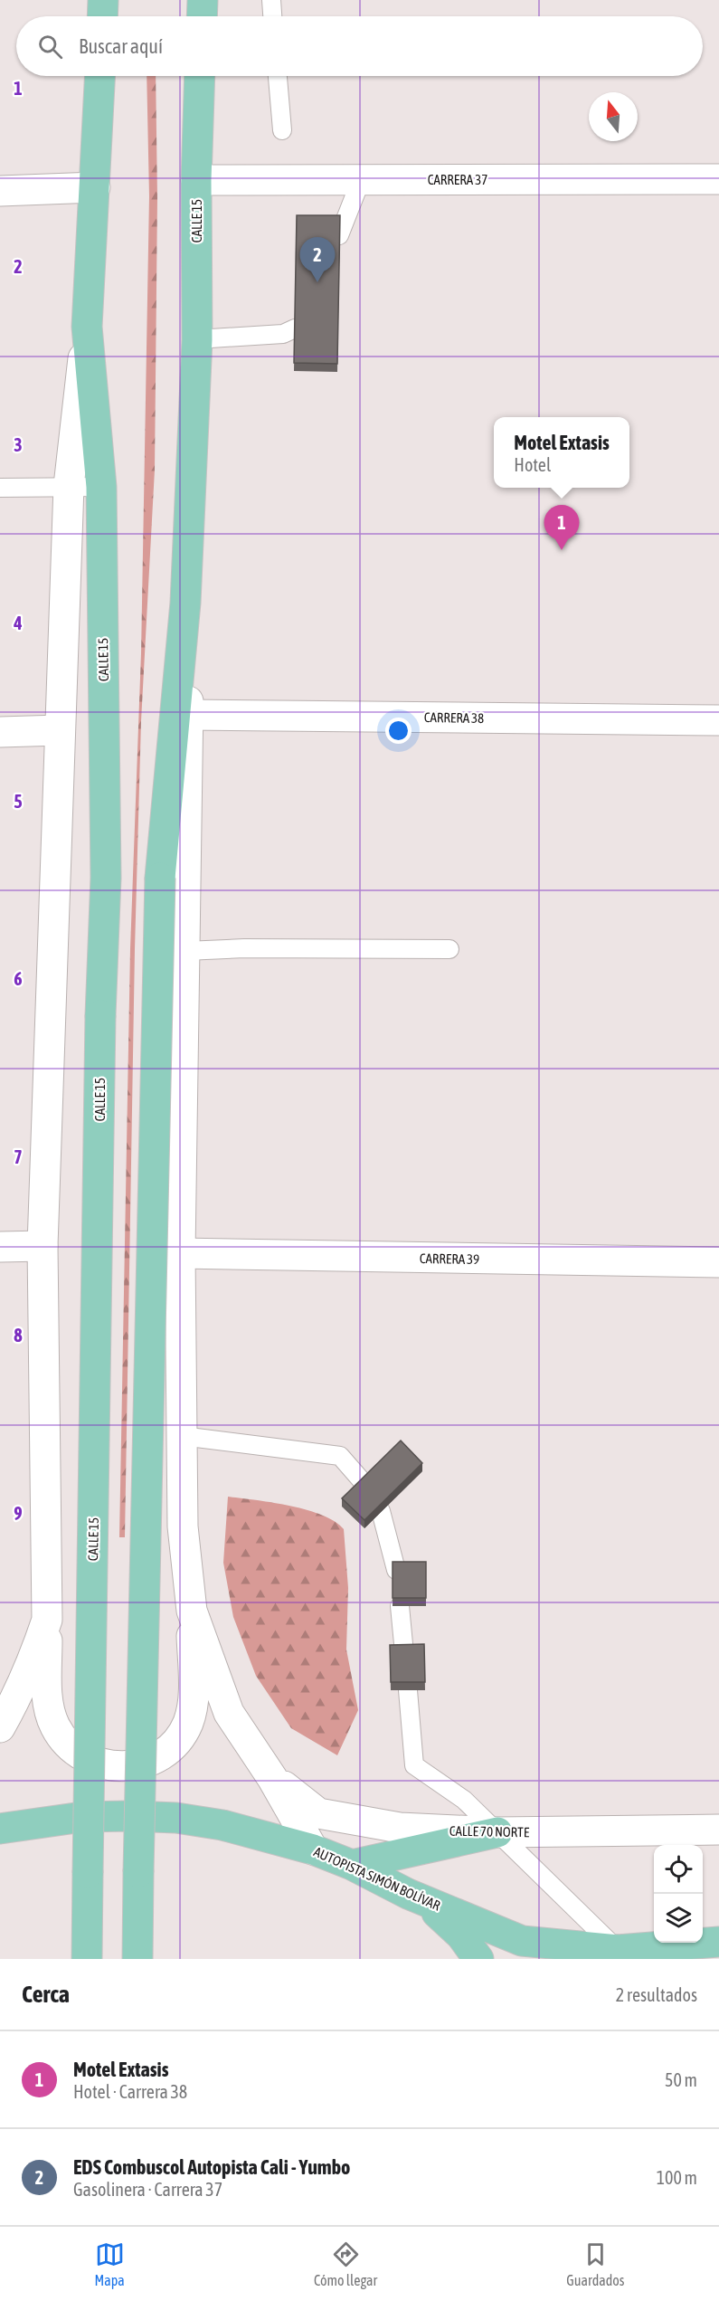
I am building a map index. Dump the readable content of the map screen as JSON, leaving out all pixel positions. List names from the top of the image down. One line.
{"streets":{"main road":["CALLE 15","AUTOPISTA SIMÓN BOLÍVAR"],"street":["CARRERA 37","CARRERA 38","CARRERA 39","CALLE 70 NORTE"]},"crossings":[["CARRERA 37","CALLE 15"],["CALLE 15","CARRERA 38"],["CALLE 15","CARRERA 39"],["CALLE 15","CALLE 70 NORTE"],["CALLE 15","AUTOPISTA SIMÓN BOLÍVAR"]],"north":"top","page":{"search":"Buscar aquí","pins":["2","1"],"popup":["Motel Extasis","Hotel"],"heading":["Cerca","2 resultados"],"list":[{"mark":"1","name":"Motel Extasis","note":"Hotel · Carrera 38","value":"50 m"},{"mark":"2","name":"EDS Combuscol Autopista Cali - Yumbo","note":"Gasolinera · Carrera 37","value":"100 m"}],"nav":["Mapa","Cómo llegar","Guardados"]},"grid":{"rows":["1","2","3","4","5","6","7","8","9"]}}
